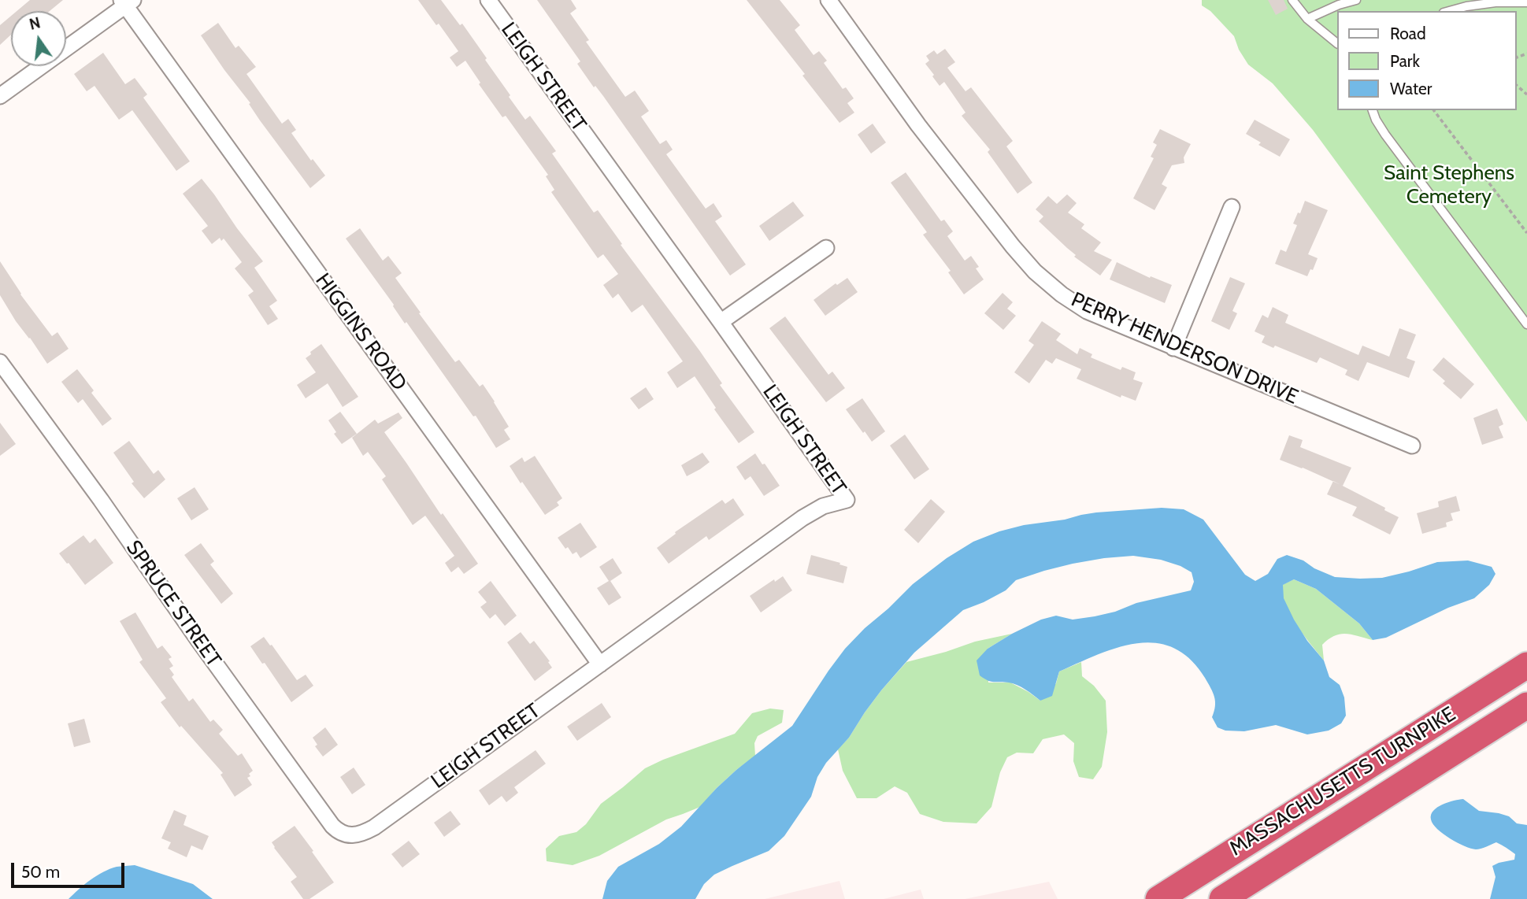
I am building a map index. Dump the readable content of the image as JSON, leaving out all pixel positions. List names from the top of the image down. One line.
{"streets":{"highway":["MASSACHUSETTS TURNPIKE"],"street":["LEIGH STREET","HIGGINS ROAD","PERRY HENDERSON DRIVE","SPRUCE STREET"]},"crossings":[["LEIGH STREET","HIGGINS ROAD"],["LEIGH STREET","SPRUCE STREET"]],"parks":["Saint Stephens Cemetery"],"legend":["Road","Park","Water"],"scale_bar":"50 m","north":"top"}
